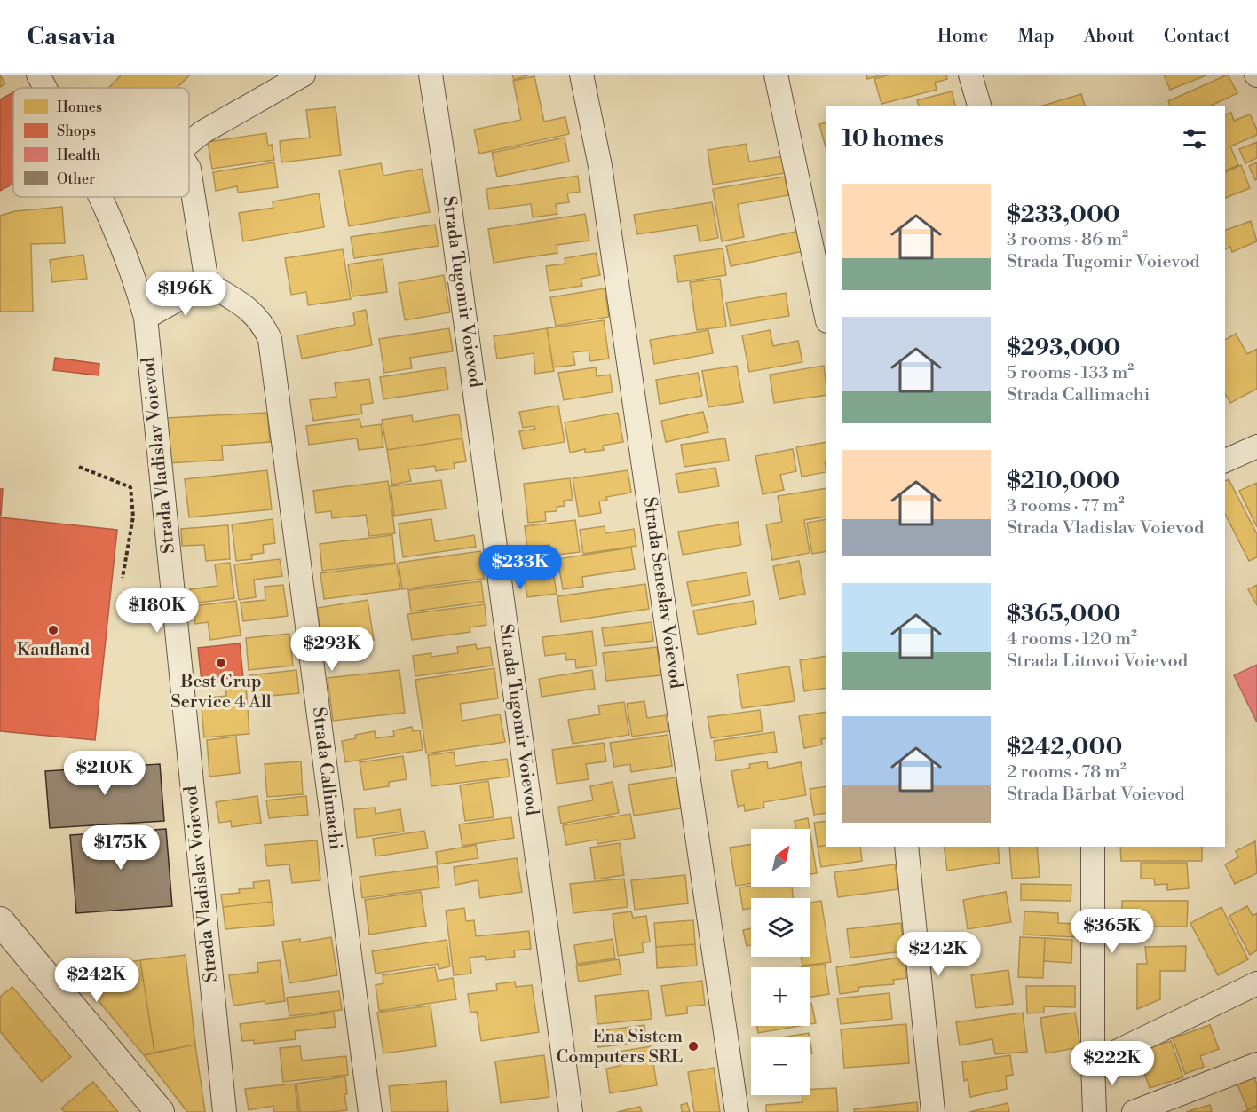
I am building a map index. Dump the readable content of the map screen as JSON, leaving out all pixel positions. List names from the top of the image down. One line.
{"streets":{"street":["Strada Tugomir Voievod","Strada Vladislav Voievod","Strada Seneslav Voievod","Strada Callimachi"]},"places":["Kaufland","Best Grup Service 4 All","Ena Sistem Computers SRL"],"legend":["Homes","Shops","Health","Other"],"north":"top right","page":{"header":"Casavia","nav":["Home","Map","About","Contact"],"heading":"10 homes","list":[{"name":"$233,000","note":"3 rooms · 86 m² · Strada Tugomir Voievod"},{"name":"$293,000","note":"5 rooms · 133 m² · Strada Callimachi"},{"name":"$210,000","note":"3 rooms · 77 m² · Strada Vladislav Voievod"},{"name":"$365,000","note":"4 rooms · 120 m² · Strada Litovoi Voievod"},{"name":"$242,000","note":"2 rooms · 78 m² · Strada Bărbat Voievod"}],"price":["$196K","$233K","$180K","$293K","$210K","$175K","$365K","$242K","$242K","$222K"],"map_buttons":["+","−"]}}
